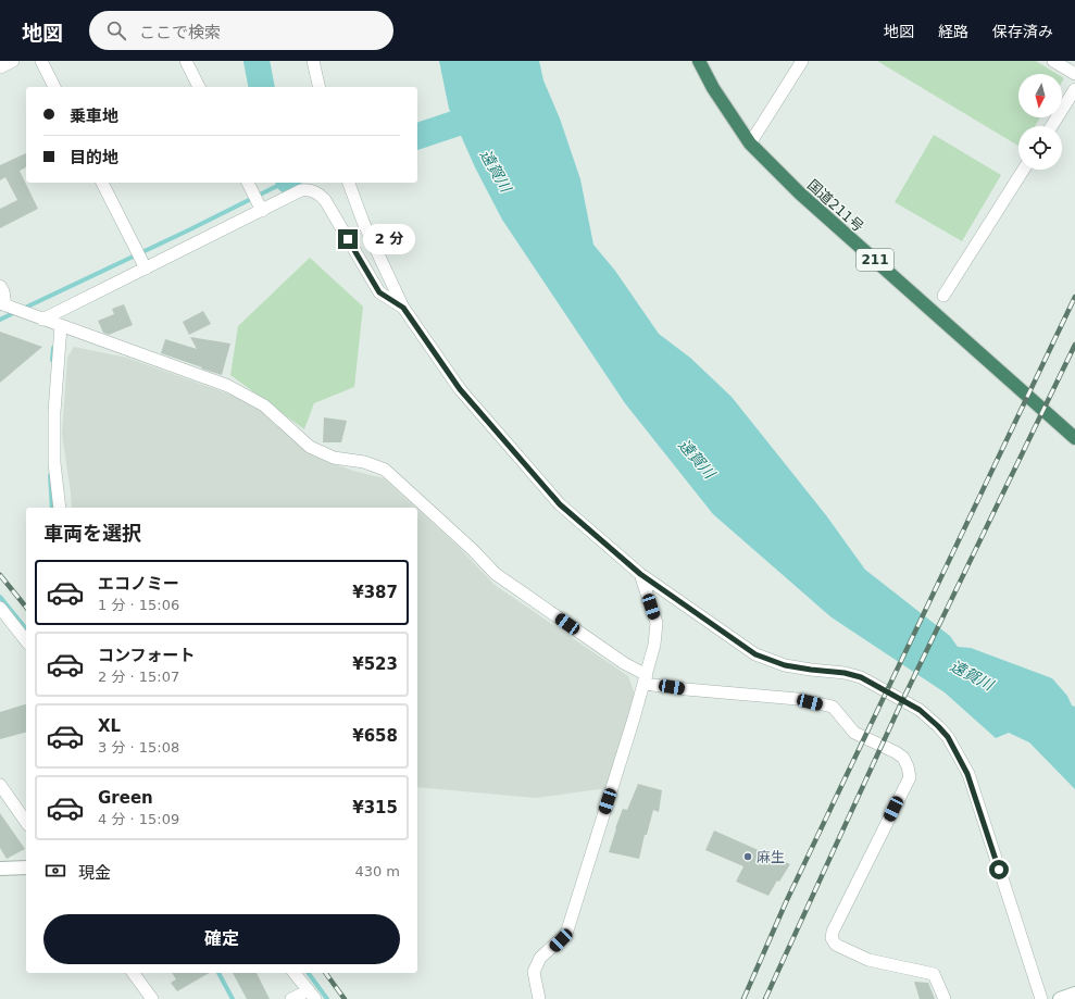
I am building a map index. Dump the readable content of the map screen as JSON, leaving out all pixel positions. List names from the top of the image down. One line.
{"streets":{"highway":["国道211号","211"]},"water":["遠賀川"],"places":["麻生"],"north":"bottom","page":{"header":"地図","search":"ここで検索","nav":["地図","経路","保存済み"],"banner":["乗車地","目的地"],"bubble":"2 分","heading":"車両を選択","list":[{"name":"エコノミー","note":"1 分 · 15:06","value":"¥387"},{"name":"コンフォート","note":"2 分 · 15:07","value":"¥523"},{"name":"XL","note":"3 分 · 15:08","value":"¥658"},{"name":"Green","note":"4 分 · 15:09","value":"¥315"}],"pay":["現金","430 m"],"buttons":"確定"}}
